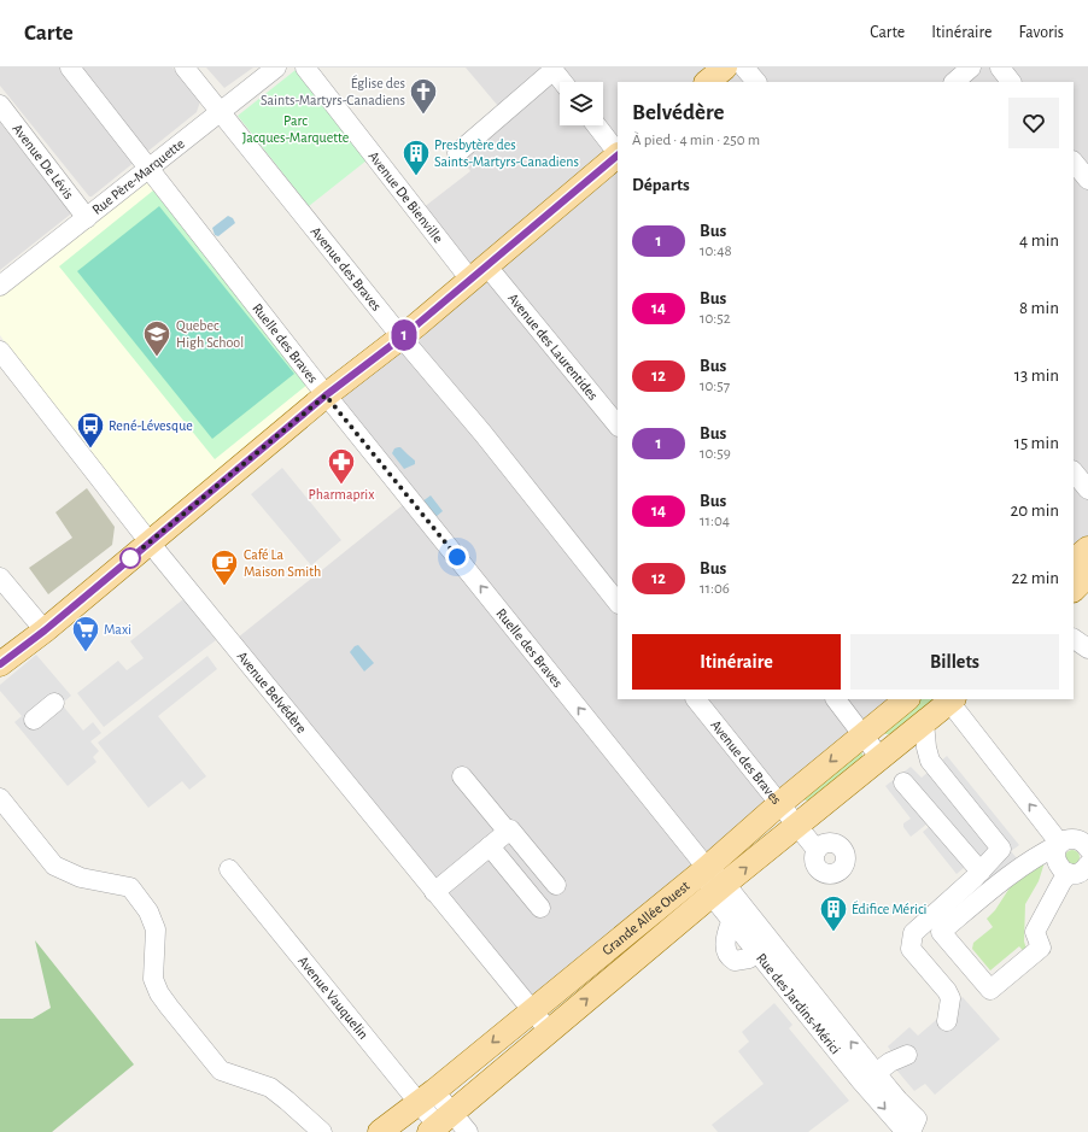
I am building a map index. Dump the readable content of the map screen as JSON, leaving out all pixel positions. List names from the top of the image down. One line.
{"streets":{"main road":["Grande Allée Ouest"],"street":["Avenue De Lévis","Rue Père-Marquette","Avenue De Bienville","Avenue des Braves","Ruelle des Braves","Avenue des Laurentides","Avenue Belvédère","Avenue Vauquelin","Rue des Jardins-Mérici"]},"crossings":[["Avenue De Lévis","Rue Père-Marquette"],["Rue Père-Marquette","Avenue des Braves"],["Rue Père-Marquette","Ruelle des Braves"],["Avenue De Bienville","Avenue des Laurentides"],["Avenue des Braves","Grande Allée Ouest"],["Ruelle des Braves","Grande Allée Ouest"],["Ruelle des Braves","Rue des Jardins-Mérici"],["Avenue Belvédère","Grande Allée Ouest"],["Grande Allée Ouest","Avenue Vauquelin"],["Grande Allée Ouest","Rue des Jardins-Mérici"]],"parks":["Parc Jacques-Marquette"],"places":{"church":["Église des Saints-Martyrs-Canadiens"],"building":["Presbytère des Saints-Martyrs-Canadiens","Édifice Mérici"],"school or university":["Quebec High School"],"bus stop":["René-Lévesque"],"pharmacy":["Pharmaprix"],"cafe":["Café La Maison Smith"],"supermarket":["Maxi"]},"lines":["bus line 1"],"page":{"header":"Carte","nav":["Carte","Itinéraire","Favoris"],"on_map":"1","heading":[["Belvédère","À pied · 4 min · 250 m"],"Départs"],"list":[{"mark":"1","name":"Bus","note":"10:48","value":"4 min"},{"mark":"14","name":"Bus","note":"10:52","value":"8 min"},{"mark":"12","name":"Bus","note":"10:57","value":"13 min"},{"mark":"1","name":"Bus","note":"10:59","value":"15 min"},{"mark":"14","name":"Bus","note":"11:04","value":"20 min"},{"mark":"12","name":"Bus","note":"11:06","value":"22 min"}],"buttons":["Itinéraire","Billets"]}}
